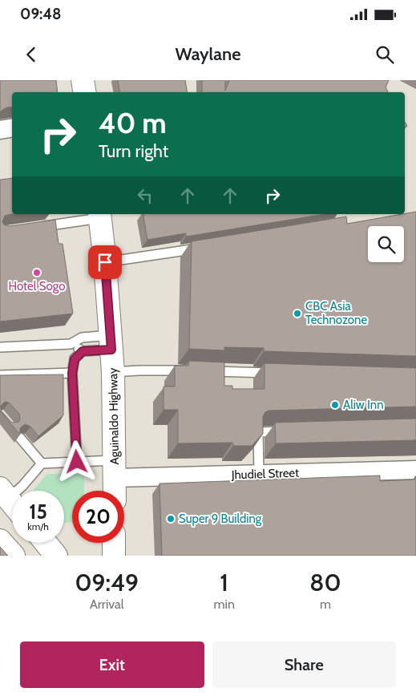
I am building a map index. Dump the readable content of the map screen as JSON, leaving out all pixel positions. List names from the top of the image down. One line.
{"streets":{"main road":["Aguinaldo Highway"],"street":["Jhudiel Street"]},"crossings":[["Aguinaldo Highway","Jhudiel Street"]],"places":["Hotel Sogo","CBC Asia Technozone","Aliw Inn","Super 9 Building"],"page":{"status":"09:48","header":"Waylane","turn":["40 m","Turn right"],"speed":"15 km/h","limit":"20","eta":["09:49","Arrival","1","min","80","m"],"buttons":["Exit","Share"]}}
